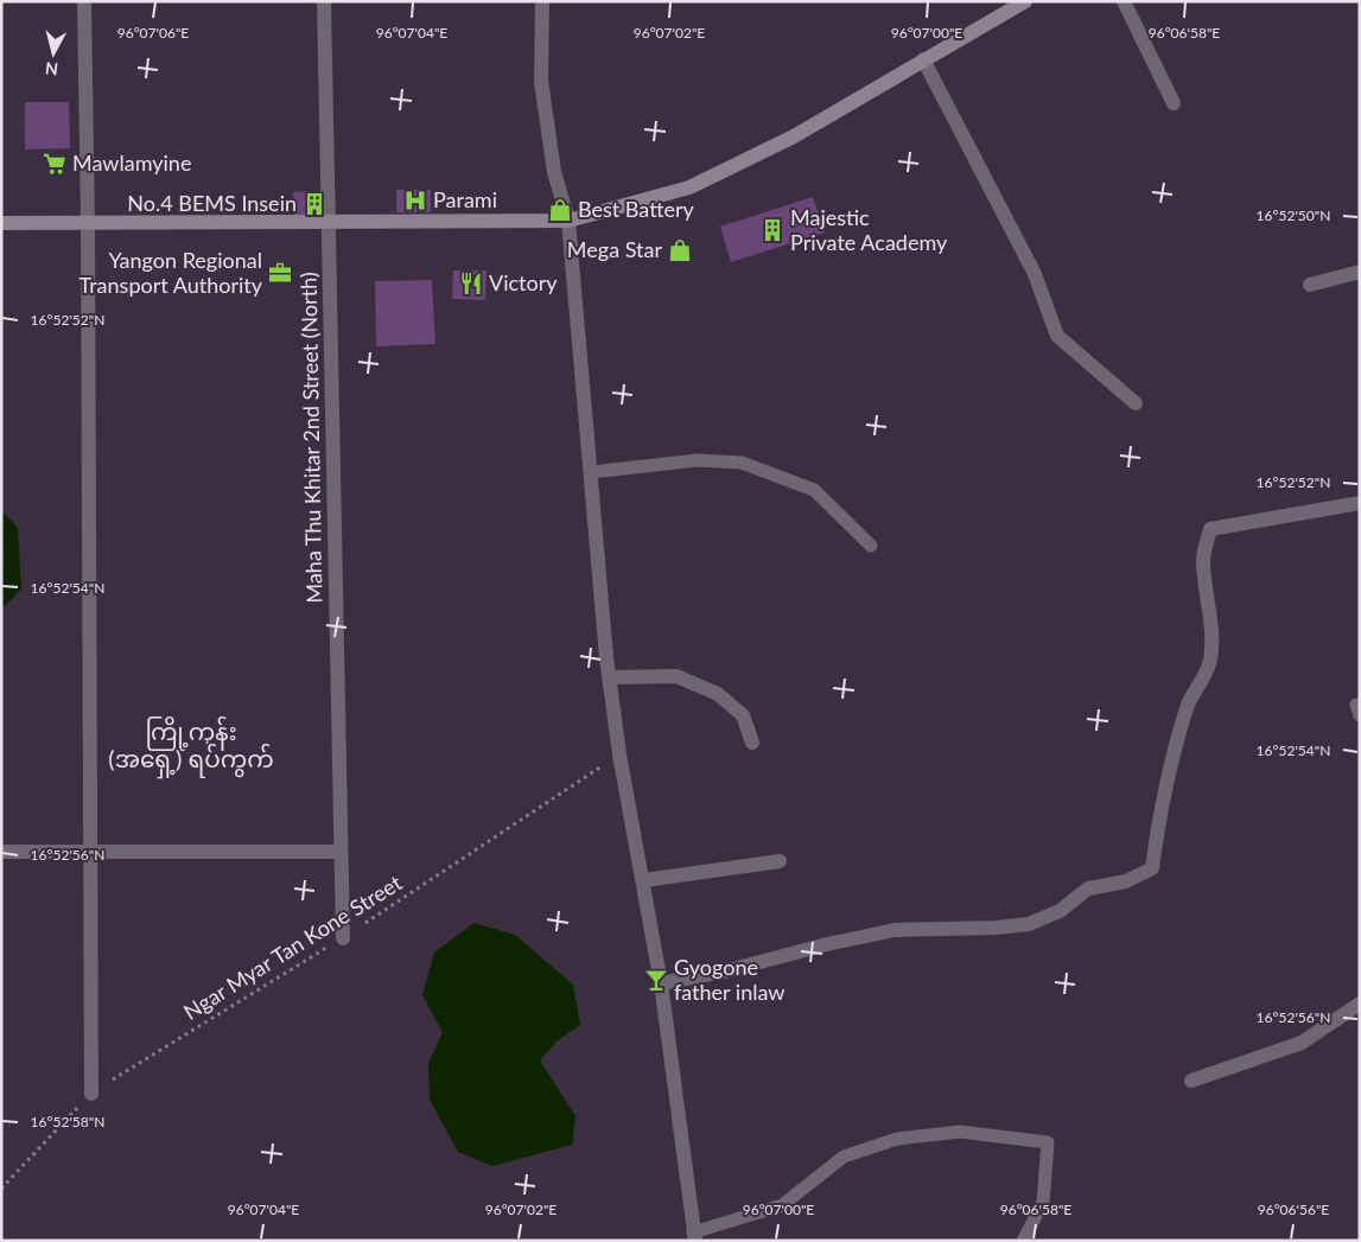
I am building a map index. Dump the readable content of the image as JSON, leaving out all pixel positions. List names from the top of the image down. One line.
{"streets":{"street":["Maha Thu Khitar 2nd Street (North)"],"path":["Ngar Myar Tan Kone Street"]},"crossings":[["Maha Thu Khitar 2nd Street (North)","Ngar Myar Tan Kone Street"]],"districts":["ကြို့ကုန်း (အရှေ့) ရပ်ကွက်"],"places":{"supermarket":["Mawlamyine"],"hospital":["Parami"],"building":["No.4 BEMS Insein","Majestic Private Academy"],"shop":["Best Battery","Mega Star"],"office":["Yangon Regional Transport Authority"],"restaurant":["Victory"],"bar":["Gyogone father inlaw"]},"north":"bottom","coordinates":["96°07'06\"E","96°07'04\"E","96°07'02\"E","96°07'00\"E","96°06'58\"E","16°52'50\"N","16°52'52\"N","16°52'54\"N","16°52'56\"N","16°52'58\"N","96°06'56\"E"]}
